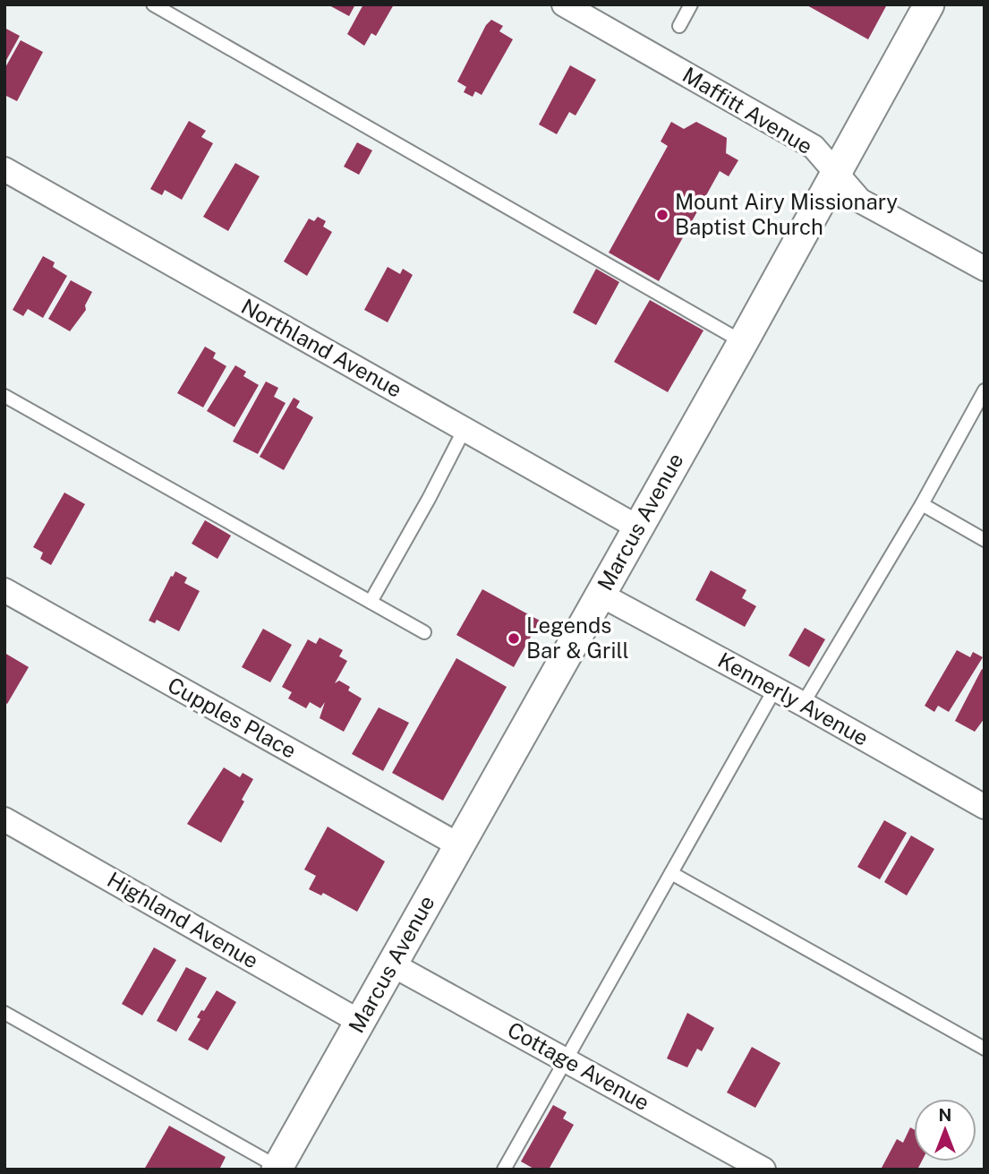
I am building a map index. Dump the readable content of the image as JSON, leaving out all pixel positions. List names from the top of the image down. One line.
{"streets":{"street":["Maffitt Avenue","Northland Avenue","Marcus Avenue","Kennerly Avenue","Cupples Place","Highland Avenue","Cottage Avenue"]},"crossings":[["Maffitt Avenue","Marcus Avenue"],["Northland Avenue","Marcus Avenue"],["Marcus Avenue","Kennerly Avenue"],["Marcus Avenue","Cupples Place"],["Marcus Avenue","Highland Avenue"],["Marcus Avenue","Cottage Avenue"]],"places":["Mount Airy Missionary Baptist Church","Legends Bar & Grill"],"north":"top"}
